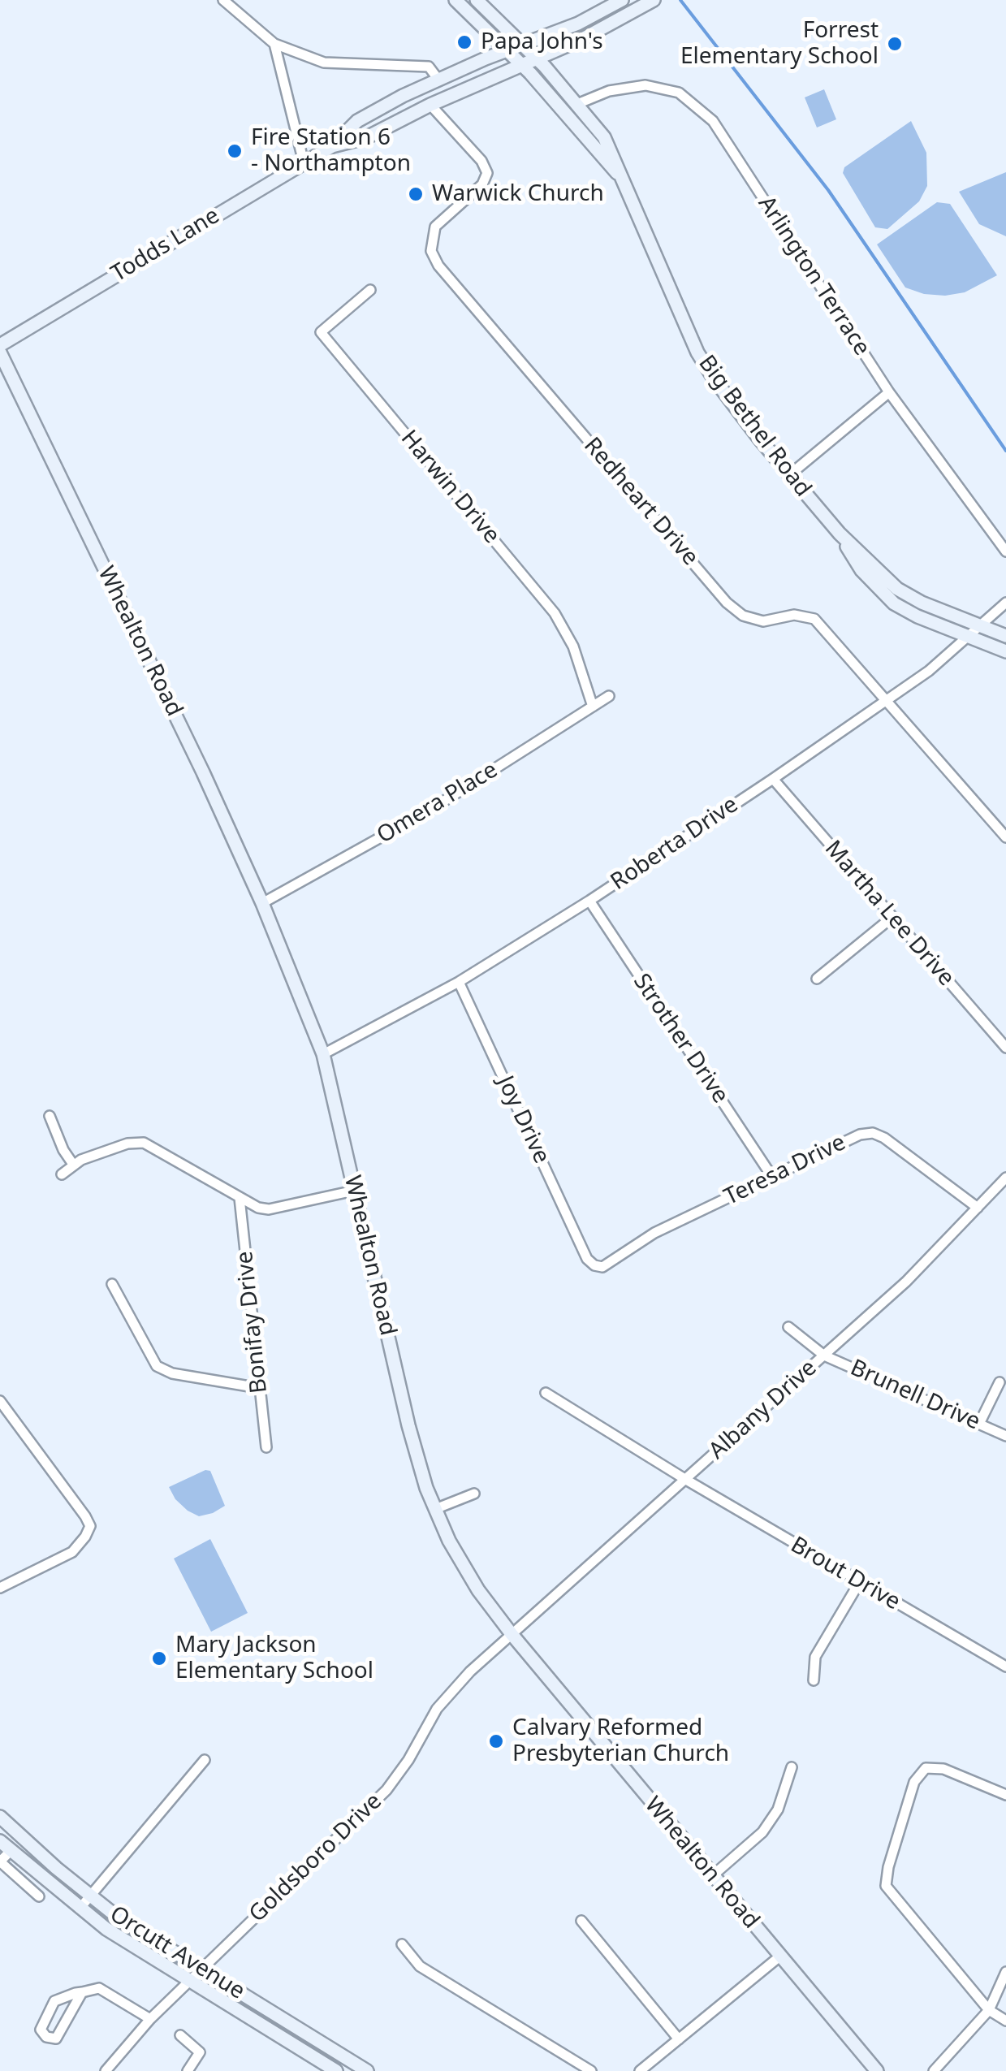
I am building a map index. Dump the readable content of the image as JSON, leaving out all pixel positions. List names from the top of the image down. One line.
{"streets":{"main road":["Todds Lane","Big Bethel Road","Whealton Road","Orcutt Avenue"],"street":["Arlington Terrace","Harwin Drive","Redheart Drive","Omera Place","Roberta Drive","Martha Lee Drive","Strother Drive","Joy Drive","Teresa Drive","Bonifay Drive","Brunell Drive","Albany Drive","Brout Drive","Goldsboro Drive"]},"crossings":[["Todds Lane","Big Bethel Road"],["Todds Lane","Redheart Drive"],["Arlington Terrace","Big Bethel Road"],["Big Bethel Road","Roberta Drive"],["Harwin Drive","Omera Place"],["Redheart Drive","Roberta Drive"],["Whealton Road","Omera Place"],["Whealton Road","Roberta Drive"],["Whealton Road","Albany Drive"],["Whealton Road","Goldsboro Drive"],["Roberta Drive","Martha Lee Drive"],["Roberta Drive","Strother Drive"],["Roberta Drive","Joy Drive"],["Strother Drive","Teresa Drive"],["Joy Drive","Teresa Drive"],["Teresa Drive","Albany Drive"],["Brunell Drive","Albany Drive"],["Albany Drive","Brout Drive"],["Albany Drive","Goldsboro Drive"],["Goldsboro Drive","Orcutt Avenue"]],"places":["Papa John's","Forrest Elementary School","Fire Station 6 - Northampton","Warwick Church","Mary Jackson Elementary School","Calvary Reformed Presbyterian Church"]}
